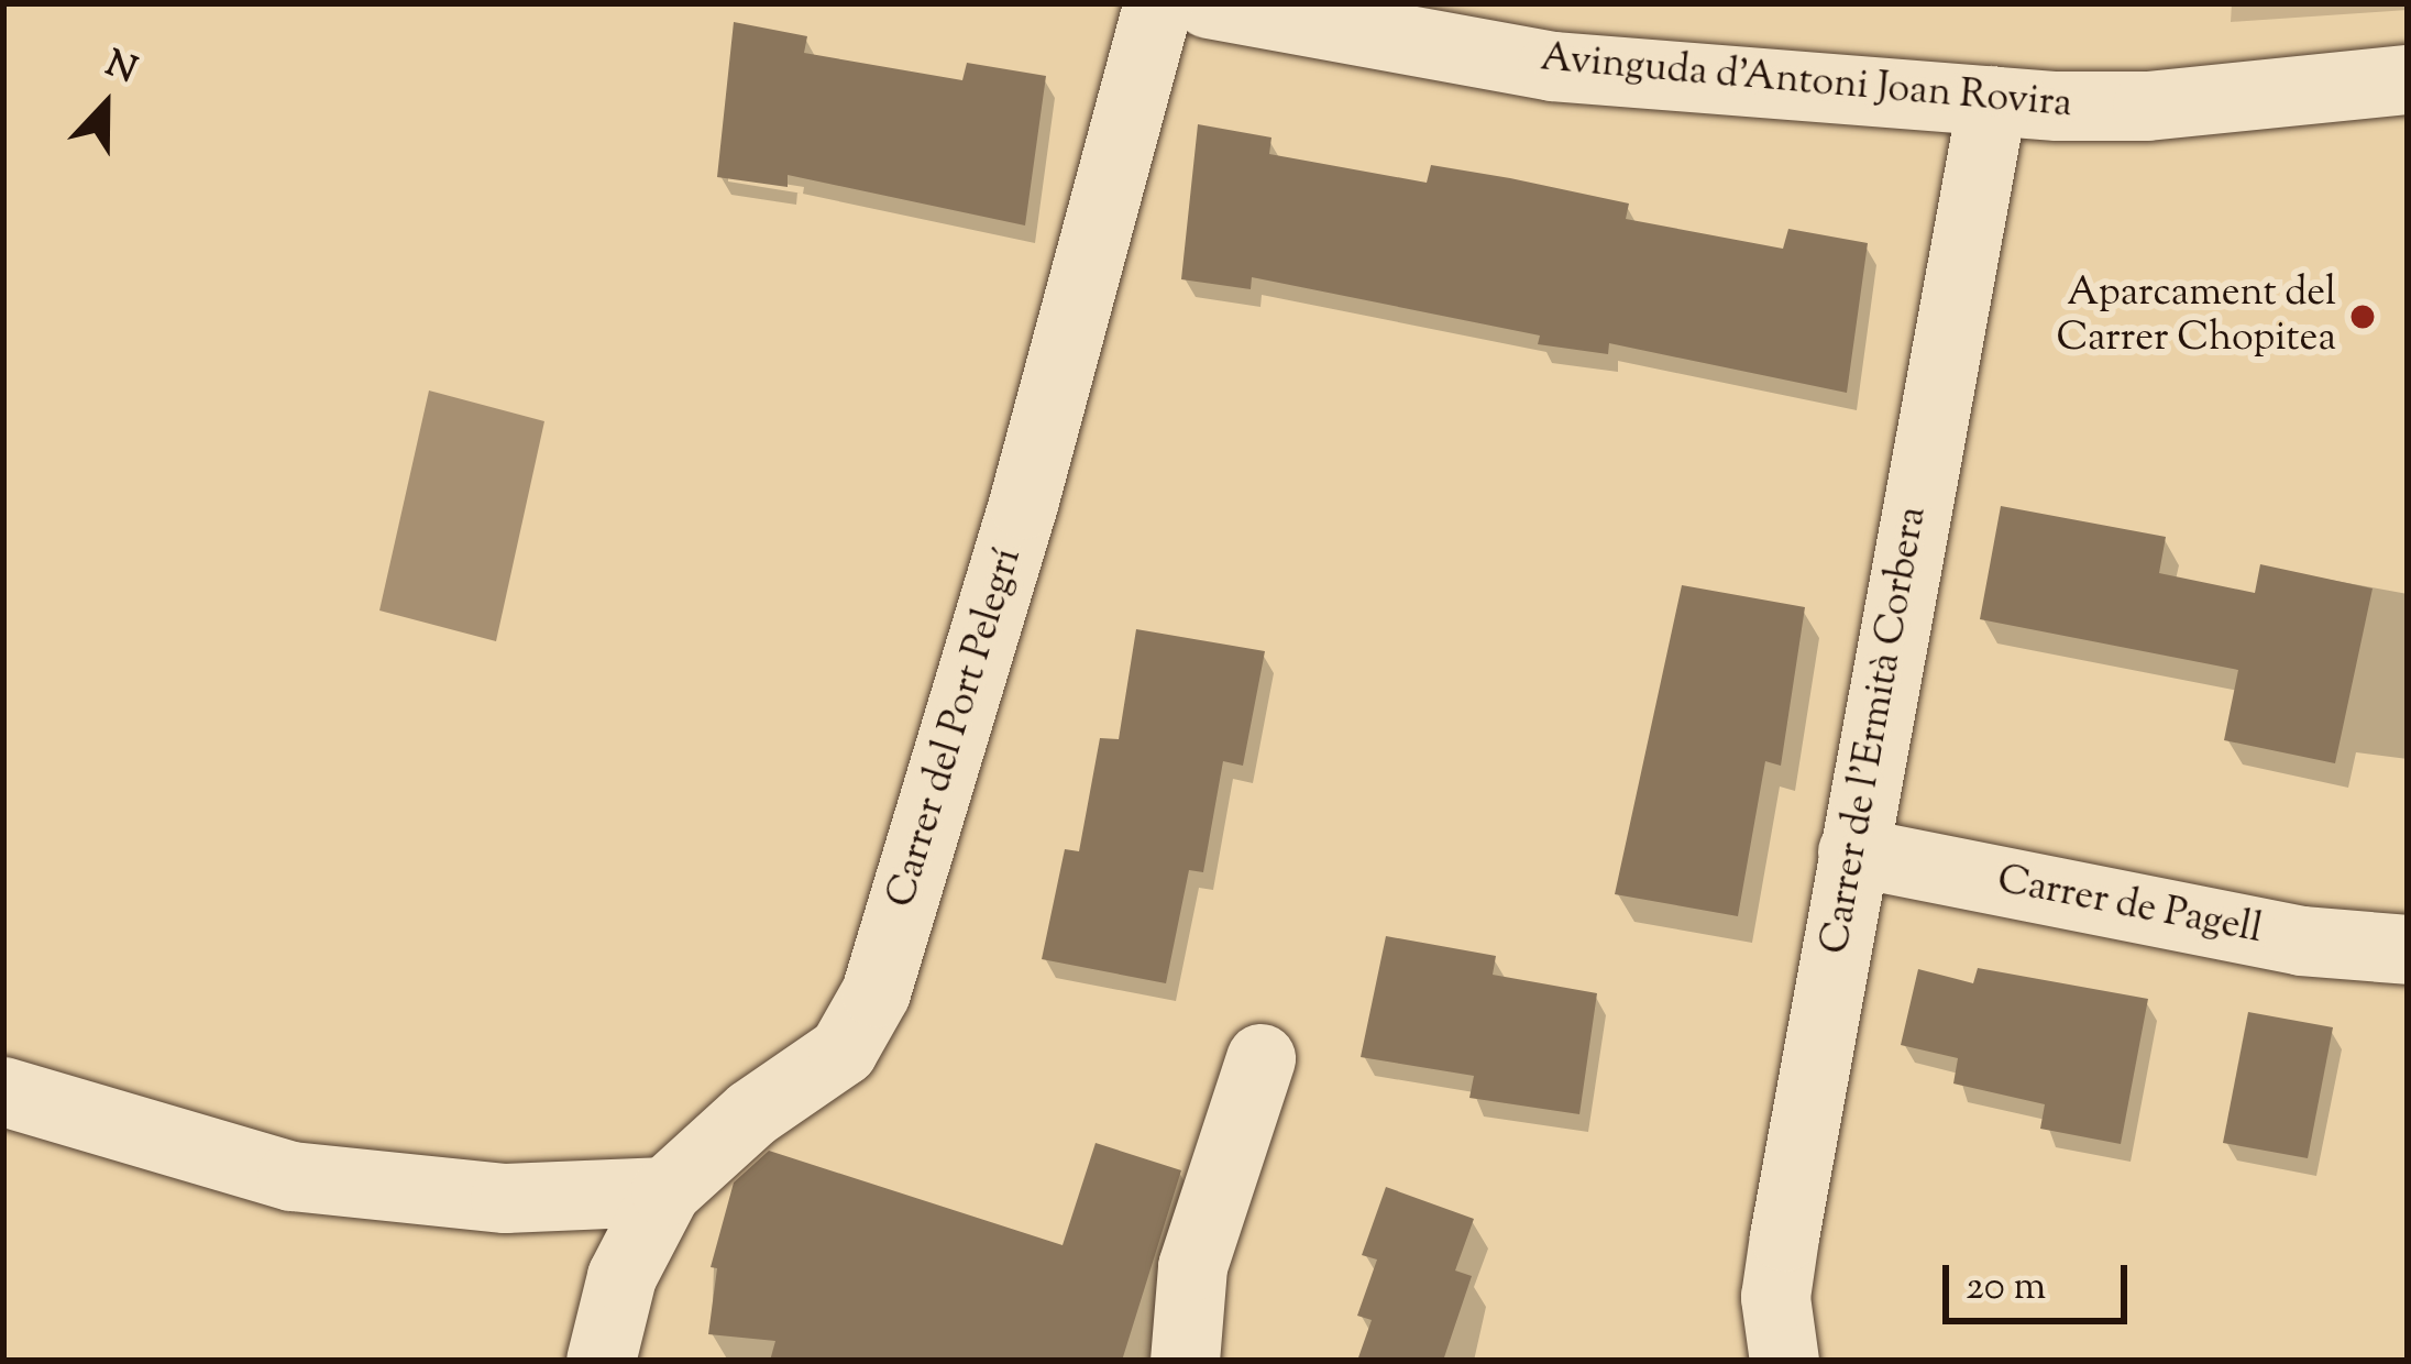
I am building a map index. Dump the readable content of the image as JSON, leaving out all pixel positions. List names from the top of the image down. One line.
{"streets":{"street":["Avinguda d'Antoni Joan Rovira","Carrer del Port Pelegrí","Carrer de l'Ermità Corbera","Carrer de Pagell"]},"crossings":[["Avinguda d'Antoni Joan Rovira","Carrer de l'Ermità Corbera"],["Carrer de l'Ermità Corbera","Carrer de Pagell"]],"places":["Aparcament del Carrer Chopitea"],"scale_bar":"20 m","north":"top"}
